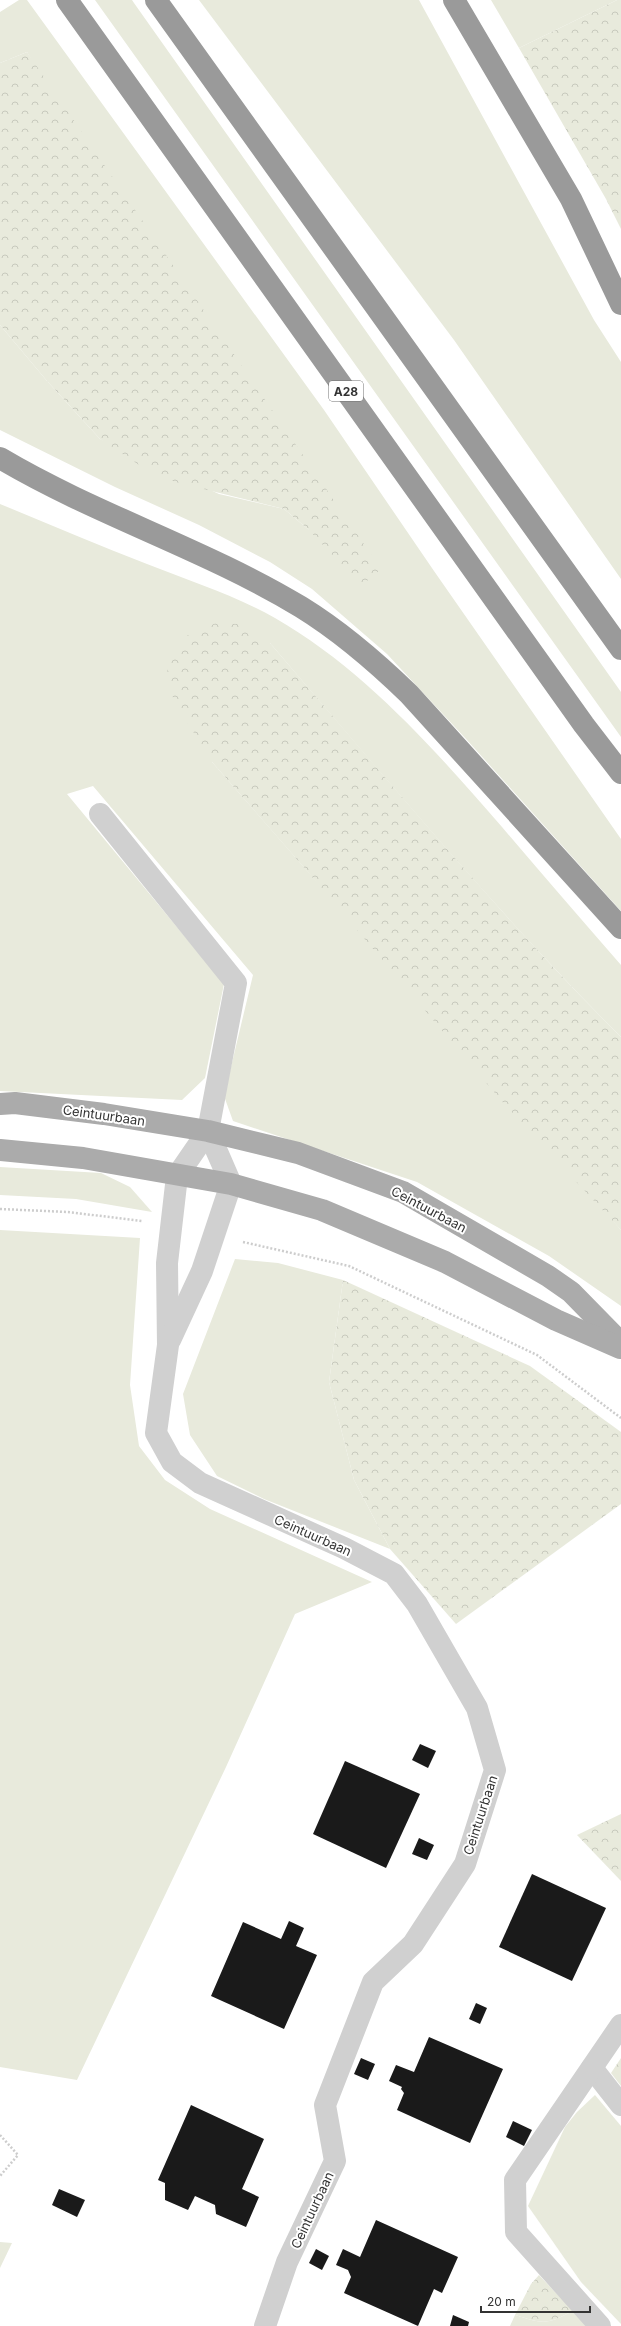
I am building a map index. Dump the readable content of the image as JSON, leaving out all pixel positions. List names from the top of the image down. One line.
{"streets":{"highway":["A28"],"main road":["Ceintuurbaan"]},"scale_bar":"20 m"}
